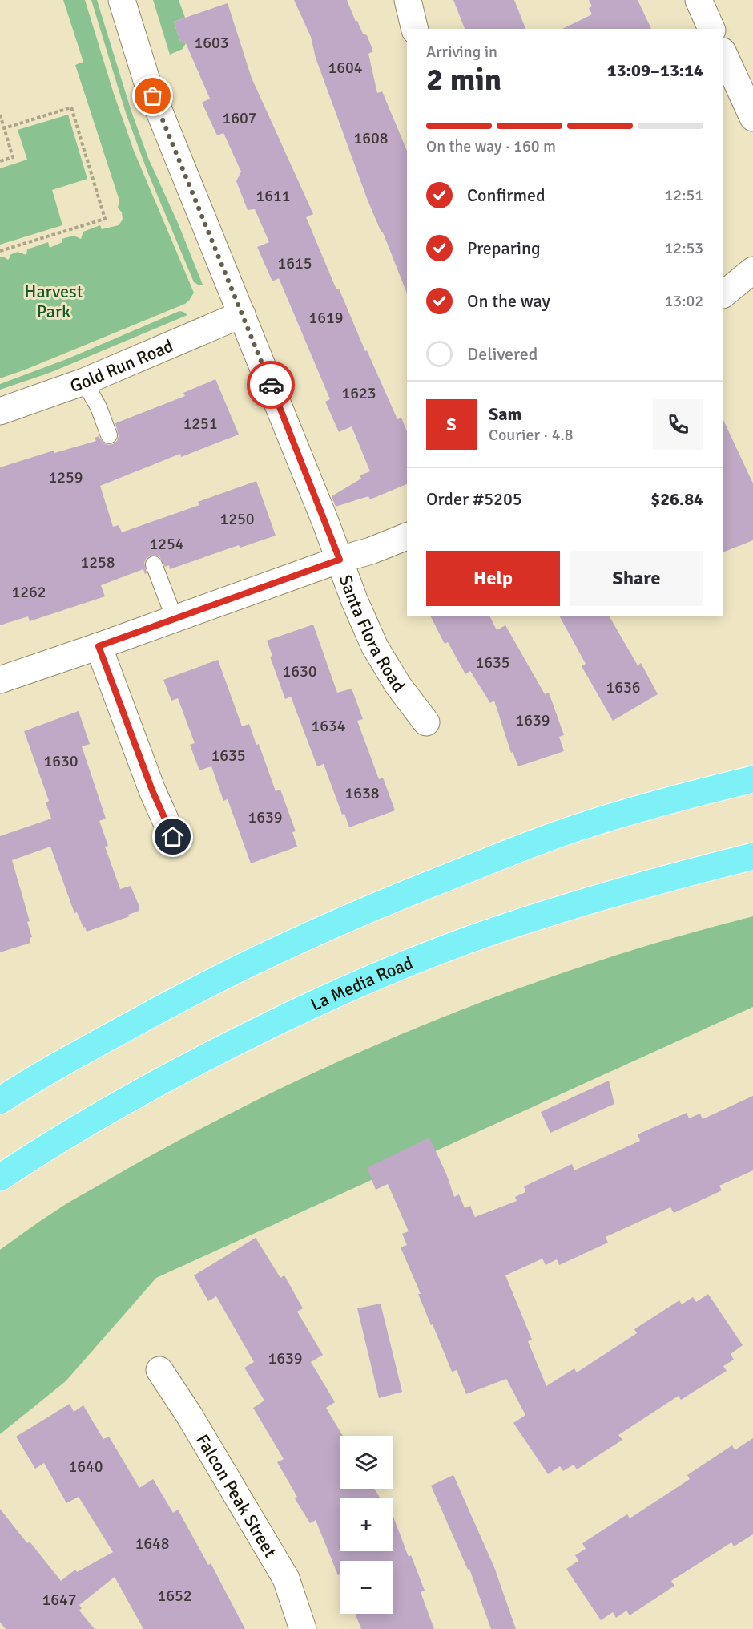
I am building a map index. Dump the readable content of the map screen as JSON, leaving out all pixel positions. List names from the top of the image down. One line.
{"streets":{"main road":["La Media Road"],"street":["Gold Run Road","Santa Flora Road","Falcon Peak Street"]},"crossings":[["Gold Run Road","Santa Flora Road"]],"parks":["Harvest Park"],"house_numbers":["1603","1604","1607","1608","1611","1615","1619","1623","1251","1259","1250","1254","1258","1262","1635","1630","1636","1639","1634","1635","1630","1638","1639","1639","1640","1648","1652","1647"],"page":{"heading":["2 min","Arriving in","13:09–13:14"],"panel":["Sam","Courier · 4.8","Order #5205","$26.84"],"bar":"On the way · 160 m","list":[["Confirmed","12:51"],["Preparing","12:53"],["On the way","13:02"],"Delivered"],"round":"S","buttons":["Help","Share"],"map_buttons":["+","−"]}}
